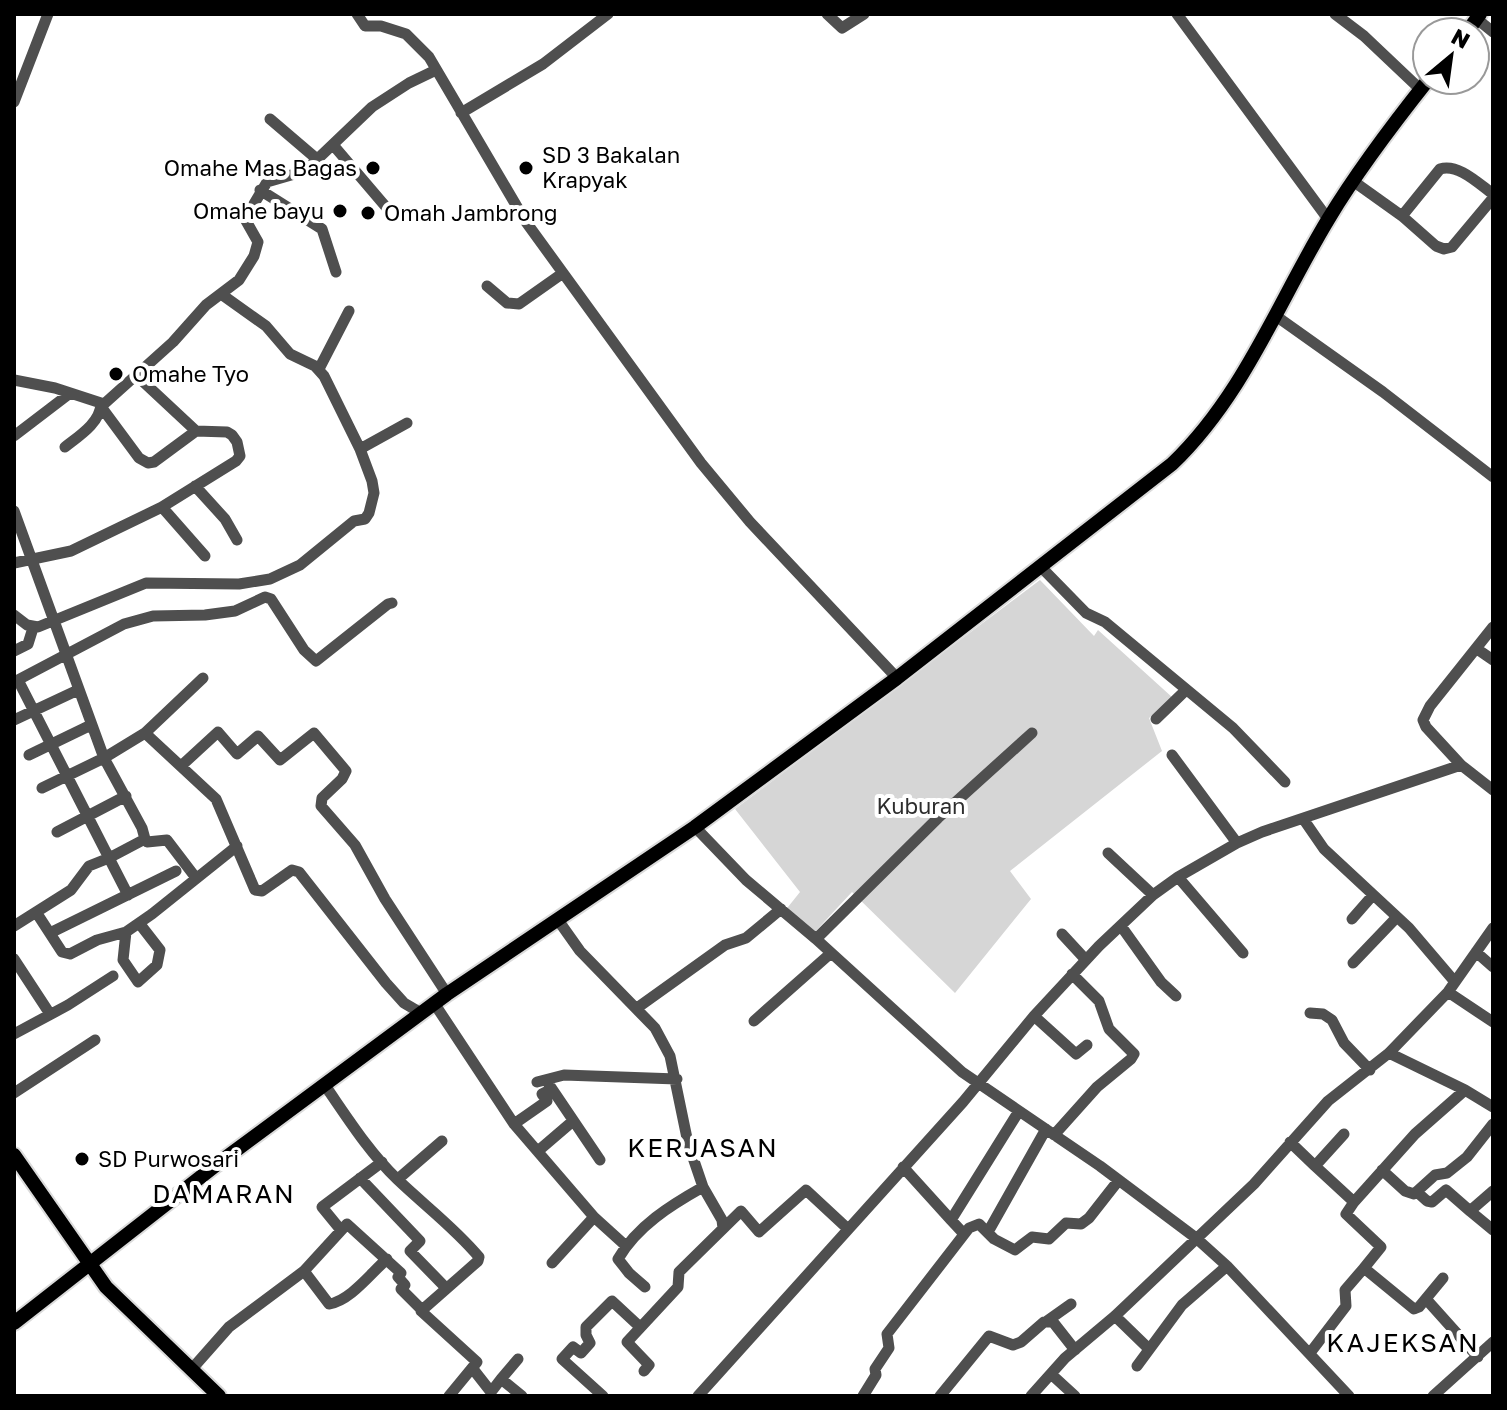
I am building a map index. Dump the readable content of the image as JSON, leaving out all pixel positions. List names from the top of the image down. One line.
{"districts":["KERJASAN","DAMARAN","KAJEKSAN"],"parks":["Kuburan"],"places":["Omahe Mas Bagas","SD 3 Bakalan Krapyak","Omahe bayu","Omah Jambrong","Omahe Tyo","SD Purwosari"],"north":"top right"}
